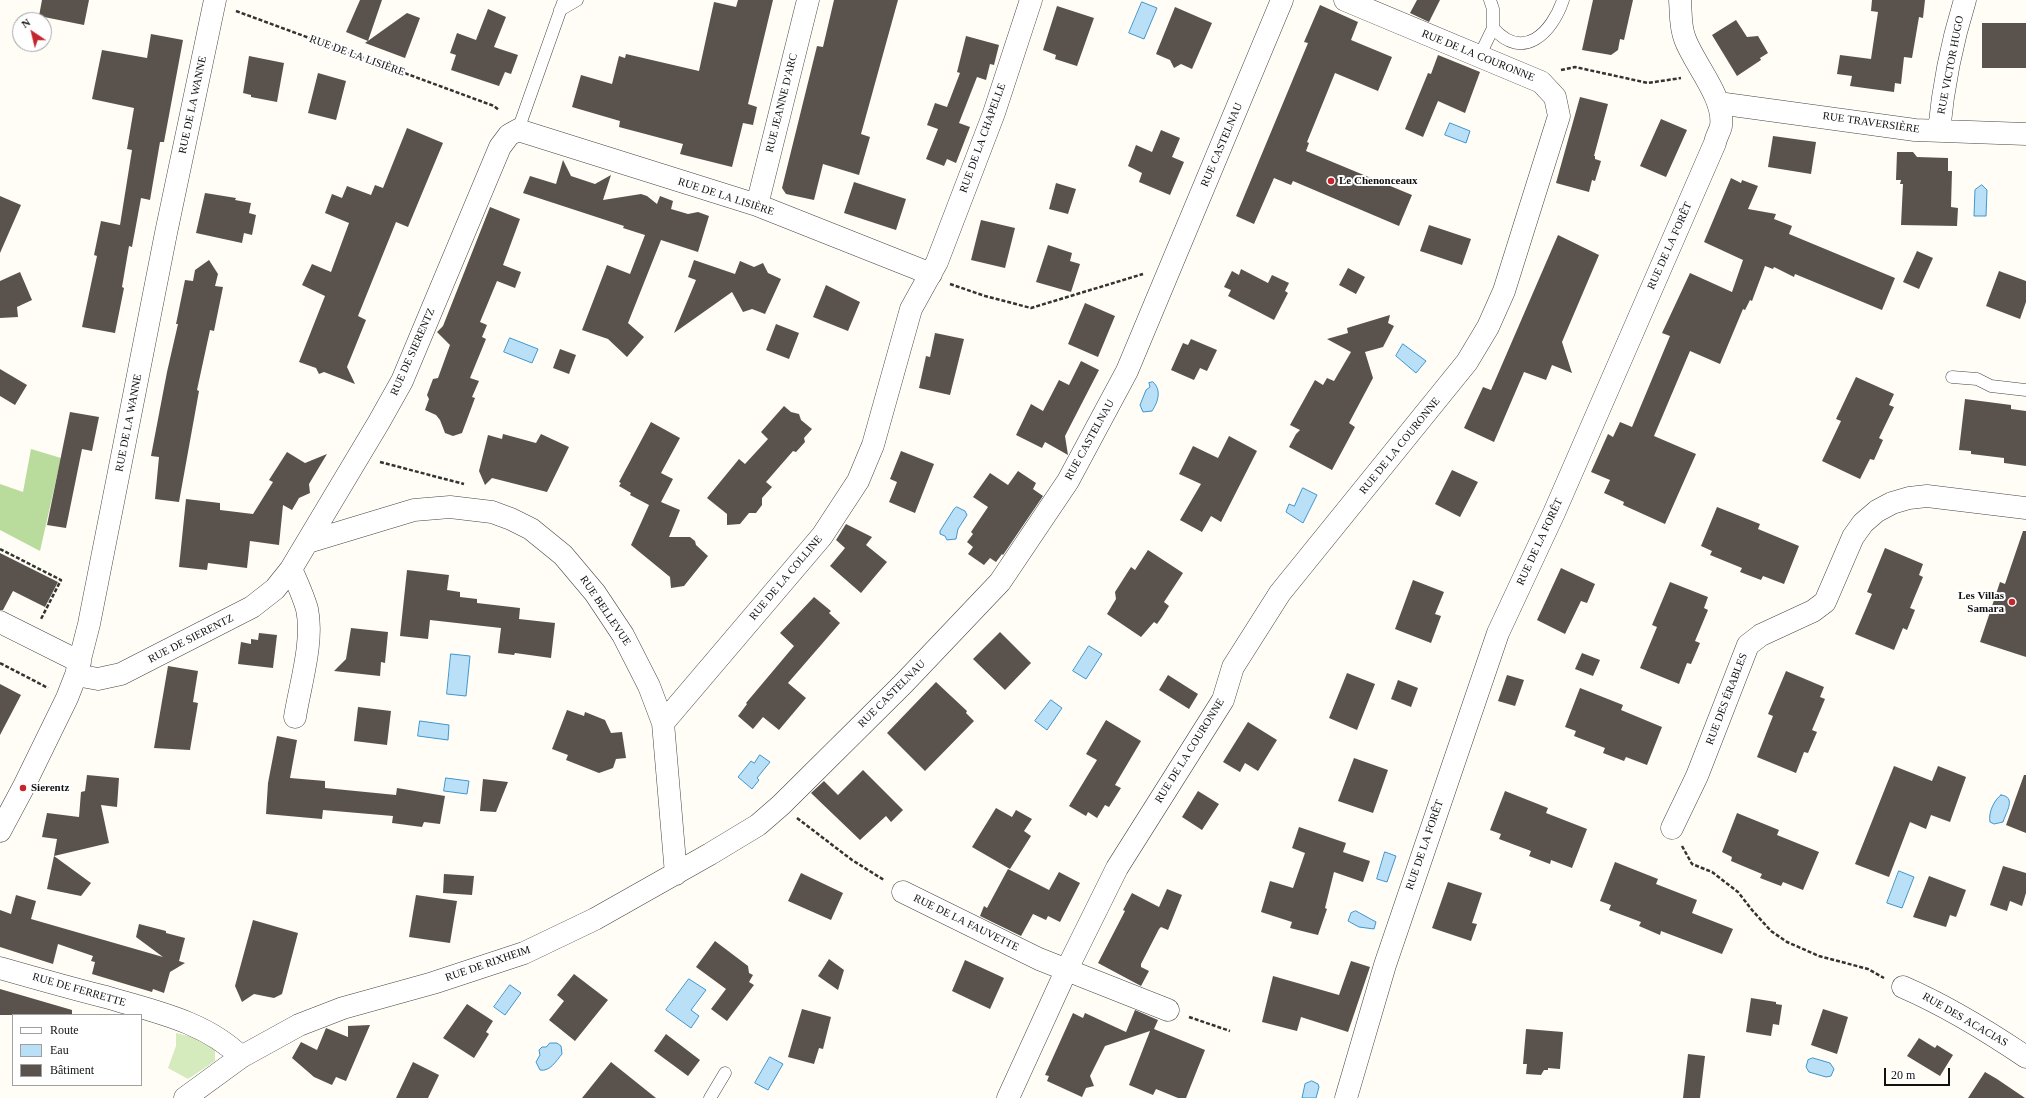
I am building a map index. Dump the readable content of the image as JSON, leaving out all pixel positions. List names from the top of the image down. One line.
{"streets":{"street":["RUE DE LA LISIÈRE","RUE DE LA COURONNE","RUE VICTOR HUGO","RUE JEANNE D'ARC","RUE DE LA WANNE","RUE TRAVERSIÈRE","RUE DE LA CHAPELLE","RUE CASTELNAU","RUE DE LA FORÊT","RUE DE SIERENTZ","RUE DE LA COLLINE","RUE BELLEVUE","RUE DES ÉRABLES","RUE DE LA FAUVETTE","RUE DE RIXHEIM","RUE DE FERRETTE","RUE DES ACACIAS"]},"crossings":[["RUE DE LA LISIÈRE","RUE JEANNE D'ARC"],["RUE DE LA LISIÈRE","RUE DE LA WANNE"],["RUE DE LA LISIÈRE","RUE DE LA CHAPELLE"],["RUE DE LA LISIÈRE","RUE DE SIERENTZ"],["RUE DE LA LISIÈRE","RUE DE LA COLLINE"],["RUE DE LA COURONNE","RUE DE LA FAUVETTE"],["RUE VICTOR HUGO","RUE TRAVERSIÈRE"],["RUE DE LA WANNE","RUE DE SIERENTZ"],["RUE TRAVERSIÈRE","RUE DE LA FORÊT"],["RUE DE LA CHAPELLE","RUE DE LA COLLINE"],["RUE CASTELNAU","RUE DE LA FAUVETTE"],["RUE CASTELNAU","RUE DE RIXHEIM"],["RUE DE SIERENTZ","RUE BELLEVUE"],["RUE DE LA COLLINE","RUE BELLEVUE"],["RUE DE LA FAUVETTE","RUE DE RIXHEIM"],["RUE DE RIXHEIM","RUE DE FERRETTE"]],"places":["Le Chenonceaux","Les Villas Samara","Sierentz"],"legend":["Route","Eau","Bâtiment"],"scale_bar":"20 m","north":"top left"}
